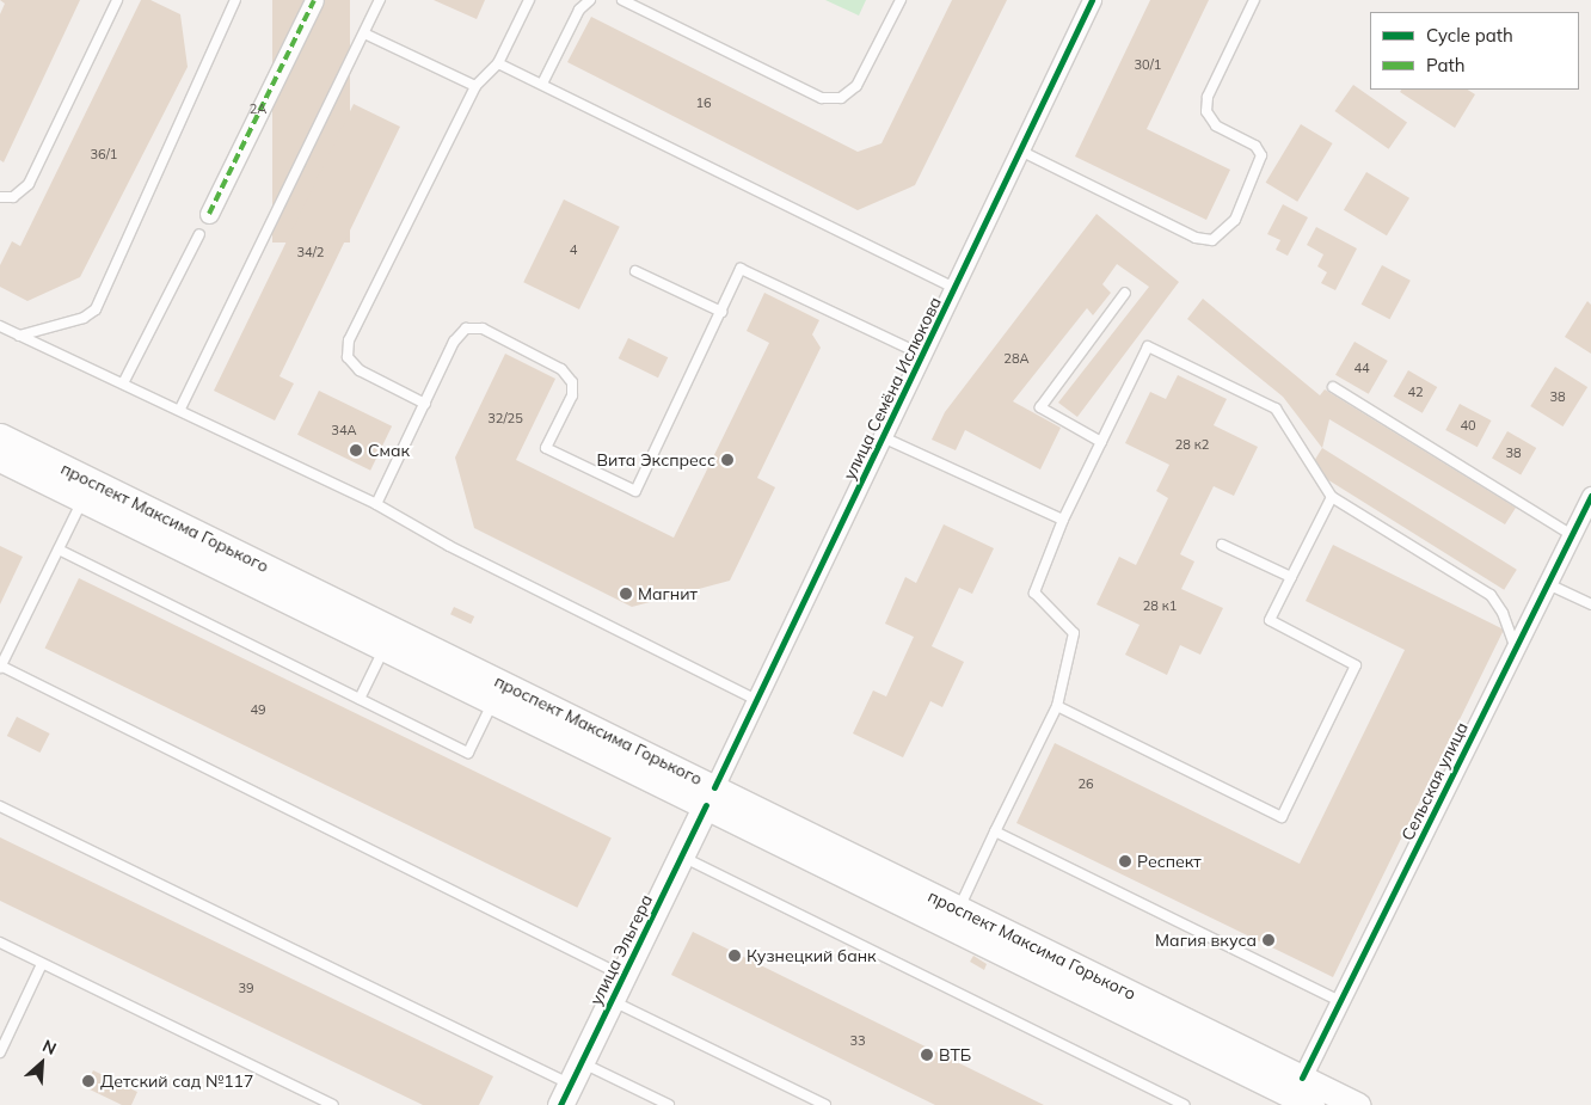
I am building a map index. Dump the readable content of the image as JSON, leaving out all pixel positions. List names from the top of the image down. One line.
{"streets":{"main road":["проспект Максима Горького","улица Эльгера"],"street":["улица Семёна Ислюкова","Сельская улица"]},"crossings":[["улица Семёна Ислюкова","проспект Максима Горького"],["улица Семёна Ислюкова","улица Эльгера"],["проспект Максима Горького","Сельская улица"],["проспект Максима Горького","улица Эльгера"]],"places":["Смак","Вита Экспресс","Магнит","Респект","Магия вкуса","Кузнецкий банк","ВТБ","Детский сад №117"],"house_numbers":["30/1","16","2А","36/1","4","34/2","28А","44","42","38","32/25","40","34А","28 к2","38","28 к1","49","26","39","33"],"legend":["Cycle path","Path"],"north":"top right"}
